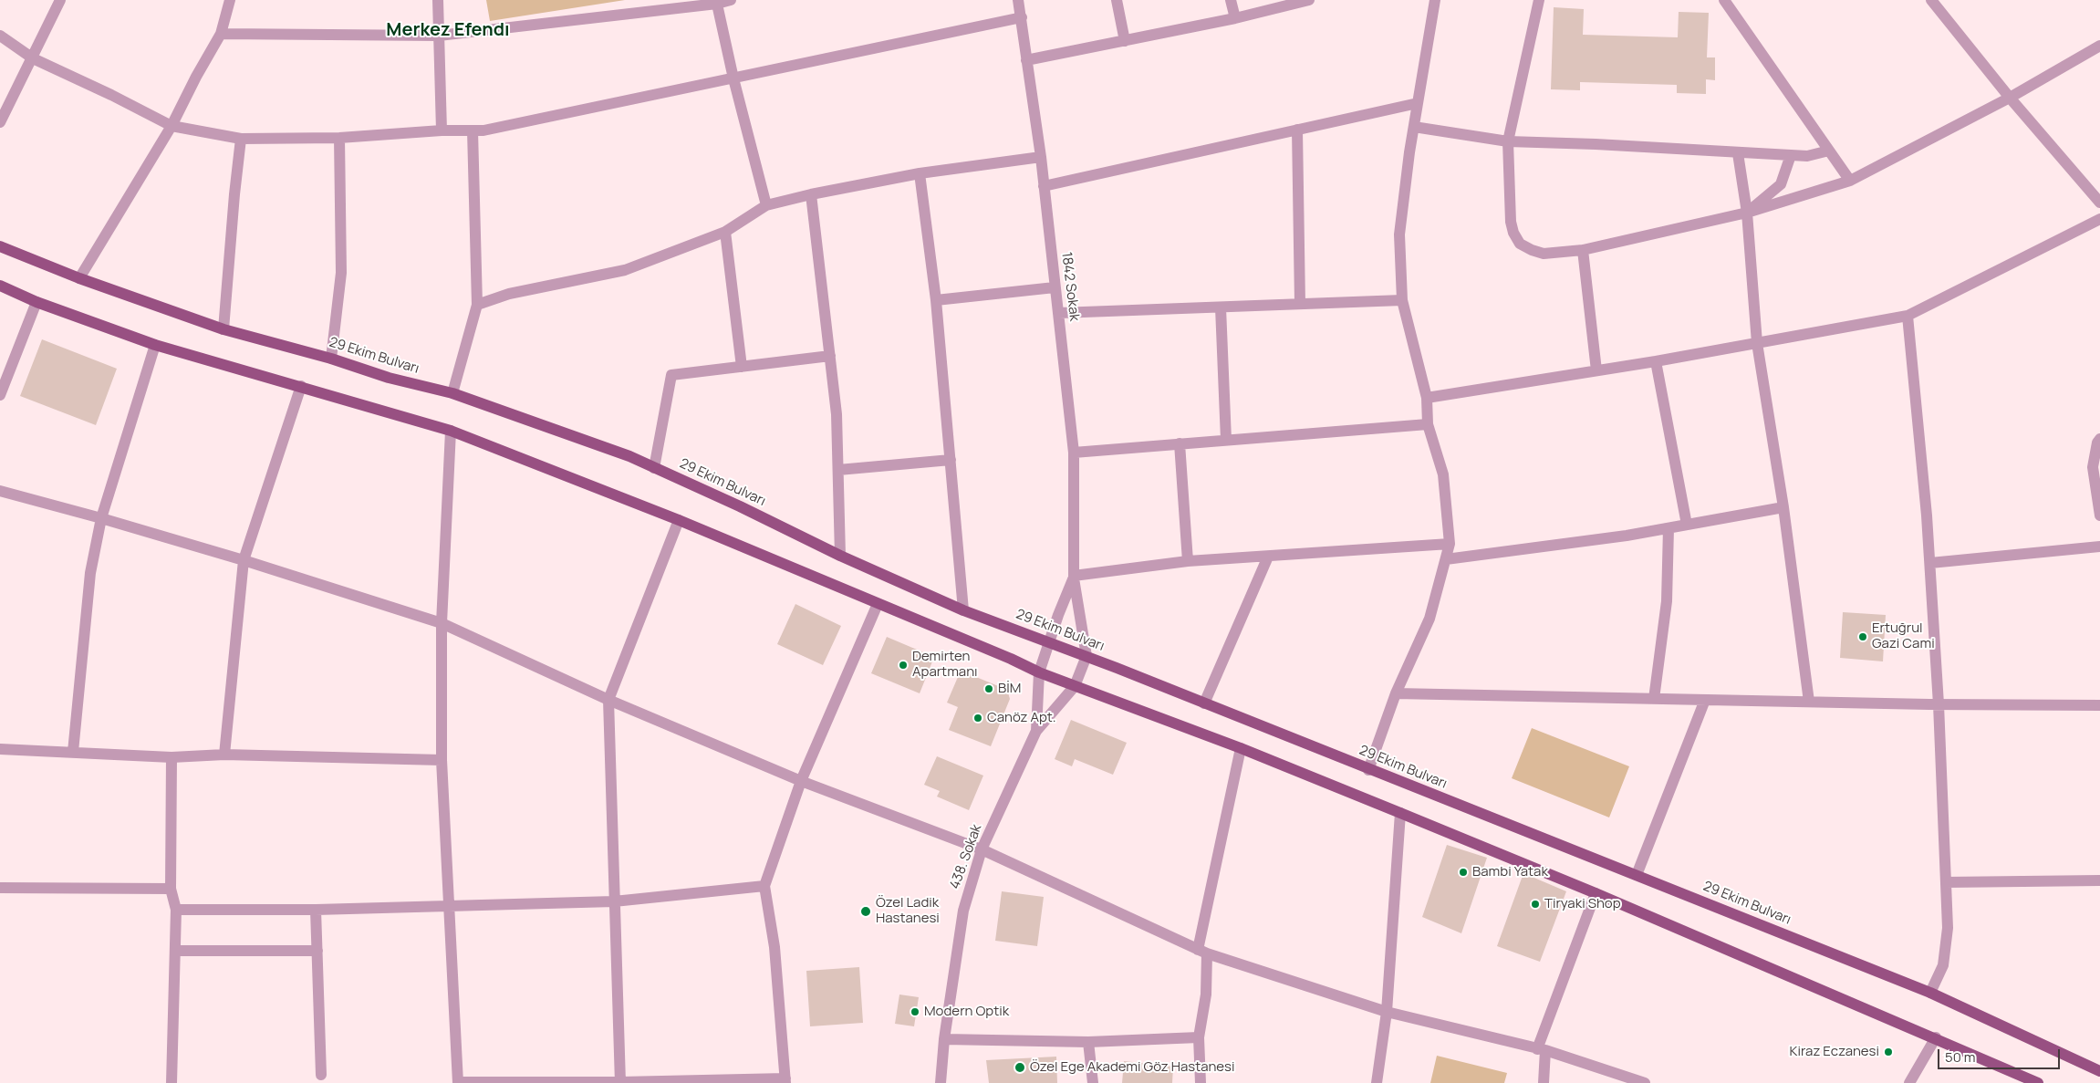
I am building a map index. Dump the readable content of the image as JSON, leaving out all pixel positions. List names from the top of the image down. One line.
{"streets":{"main road":["29 Ekim Bulvarı"],"street":["1842 Sokak","438. Sokak"]},"districts":["Merkez Efendı"],"places":["Ertuğrul Gazi Cami","Demirten Apartmanı","BİM","Canöz Apt.","Bambi Yatak","Tiryaki Shop","Özel Ladik Hastanesi","Modern Optik","Kiraz Eczanesi","Özel Ege Akademi Göz Hastanesi"],"scale_bar":"50 m"}
